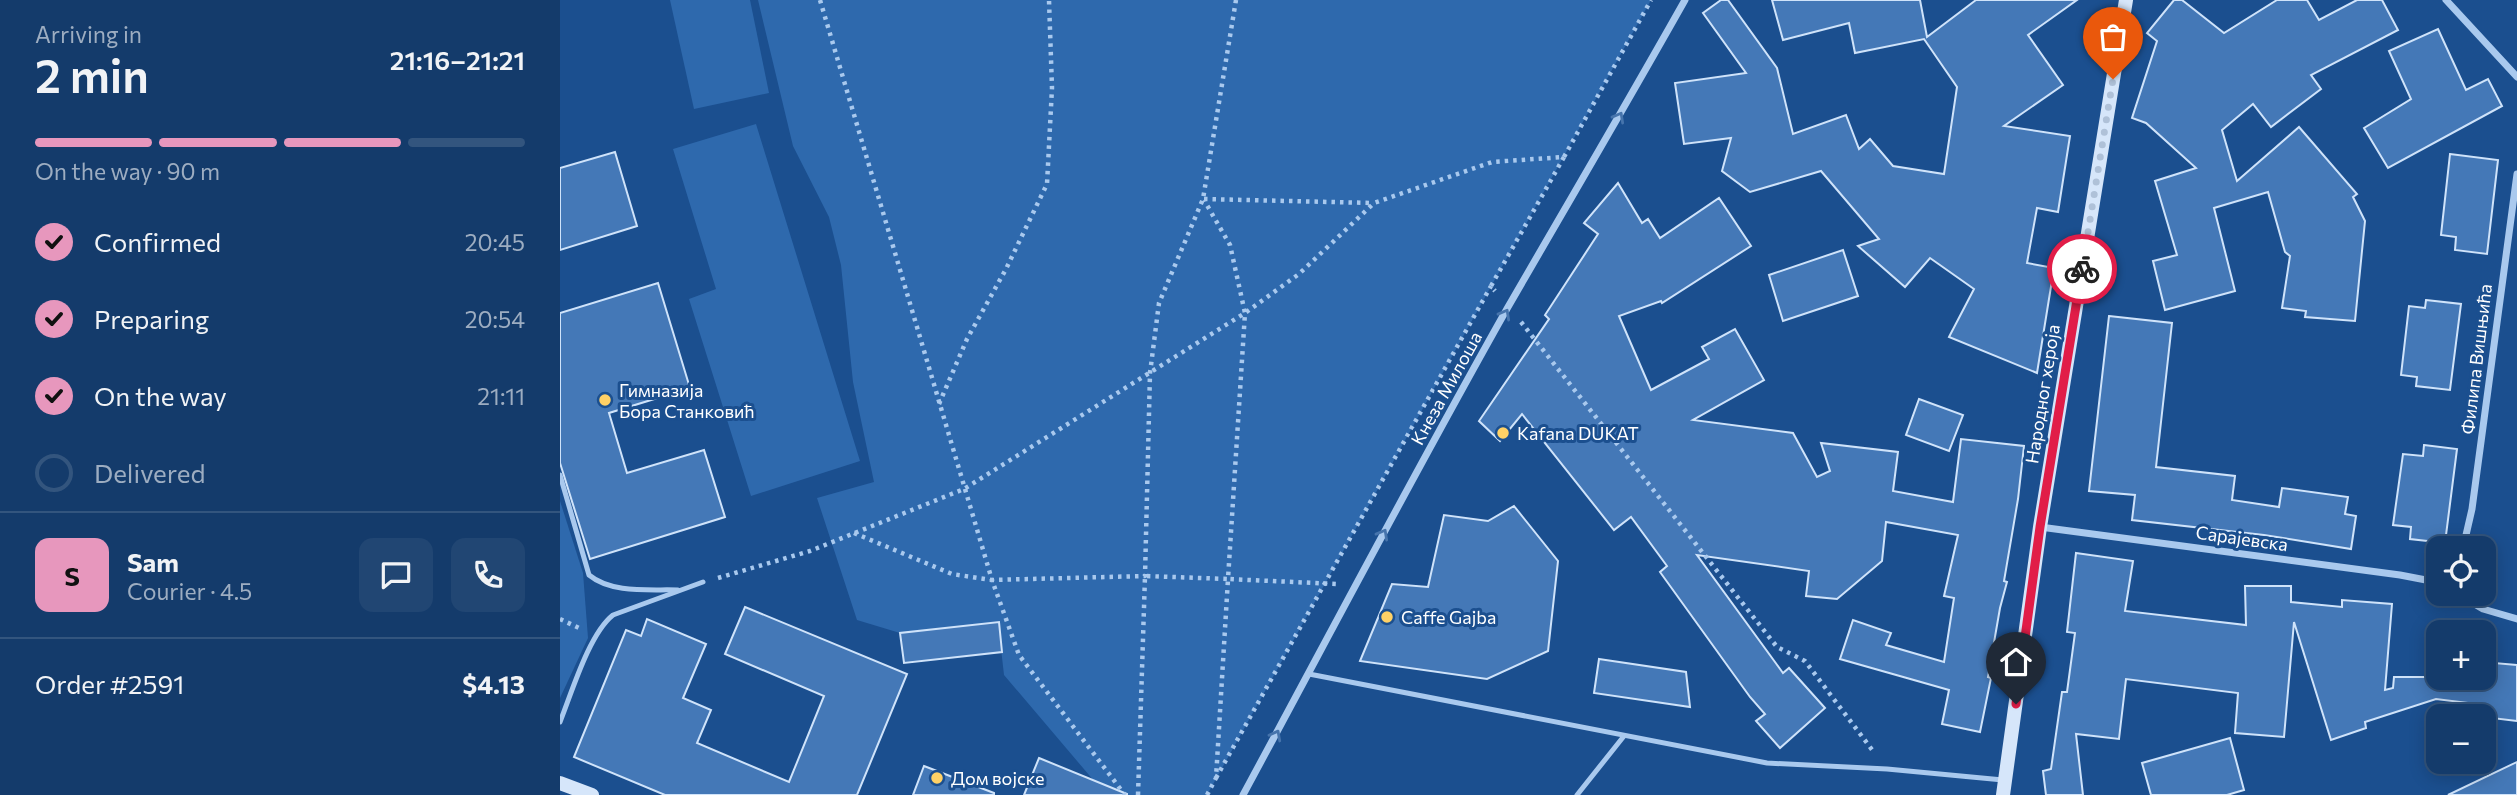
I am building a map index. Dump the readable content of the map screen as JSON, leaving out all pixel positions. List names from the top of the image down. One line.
{"streets":{"street":["Филипа Вишњића","Кнеза Милоша","Народног хероја","Сарајевска"]},"crossings":[["Народног хероја","Сарајевска"]],"one_way":["Кнеза Милоша"],"places":["Гимназија Бора Станковић","Kafana DUKAT","Caffe Gajba","Дом војске"],"page":{"heading":["2 min","Arriving in","21:16–21:21"],"panel":["Sam","Courier · 4.5","Order #2591","$4.13"],"bar":"On the way · 90 m","list":[["Confirmed","20:45"],["Preparing","20:54"],["On the way","21:11"],"Delivered"],"map_buttons":["+","−"],"round":"S"}}
